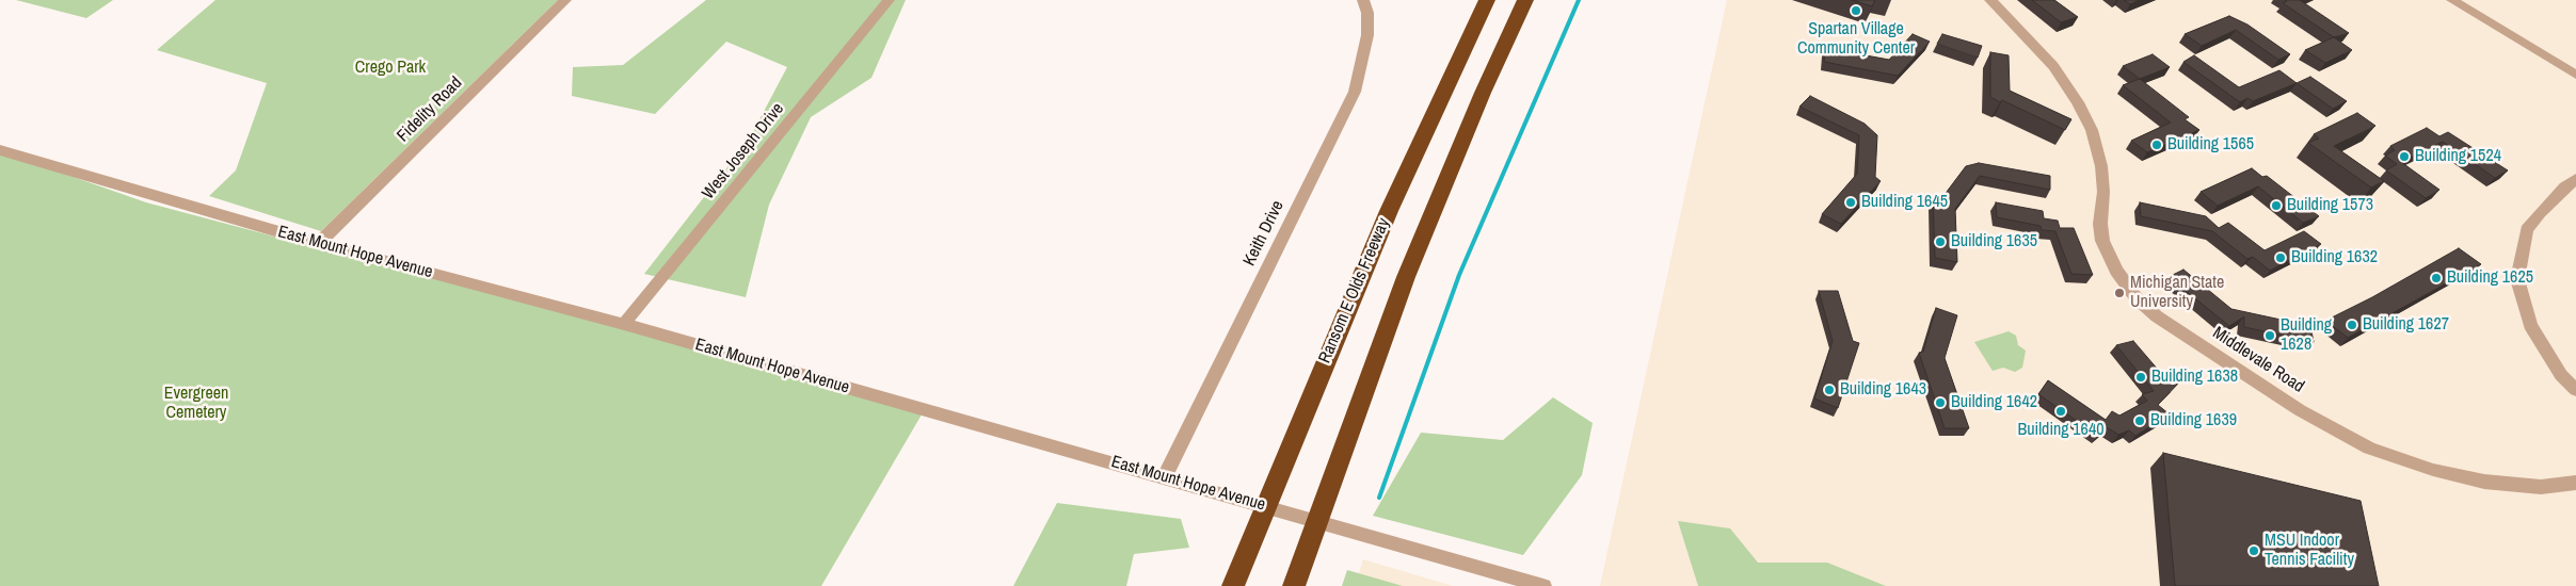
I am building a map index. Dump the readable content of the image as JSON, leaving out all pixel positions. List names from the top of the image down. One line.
{"streets":{"highway":["Ransom E Olds Freeway"],"street":["Fidelity Road","West Joseph Drive","Keith Drive","East Mount Hope Avenue","Middlevale Road"]},"crossings":[["Fidelity Road","East Mount Hope Avenue"],["West Joseph Drive","East Mount Hope Avenue"],["Keith Drive","East Mount Hope Avenue"]],"parks":["Crego Park","Evergreen Cemetery"],"places":["Spartan Village Community Center","Building 1565","Building 1524","Building 1645","Building 1573","Building 1635","Building 1632","Building 1625","Michigan State University","Building 1627","Building 1628","Building 1638","Building 1643","Building 1642","Building 1640","Building 1639","MSU Indoor Tennis Facility"]}
